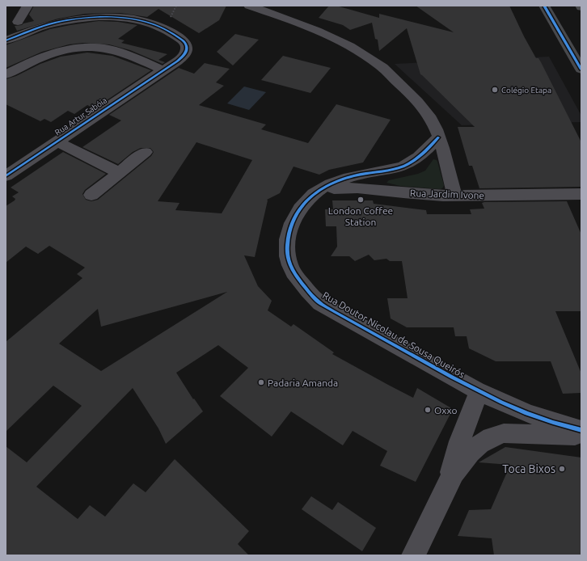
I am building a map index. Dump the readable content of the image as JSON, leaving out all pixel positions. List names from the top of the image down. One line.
{"streets":{"street":["Rua Artur Sabóia","Rua Jardim Ivone","Rua Doutor Nicolau de Sousa Queirós"]},"crossings":[["Rua Jardim Ivone","Rua Doutor Nicolau de Sousa Queirós"]],"places":["Colégio Etapa","London Coffee Station","Padaria Amanda","Oxxo","Toca Bixos"]}
